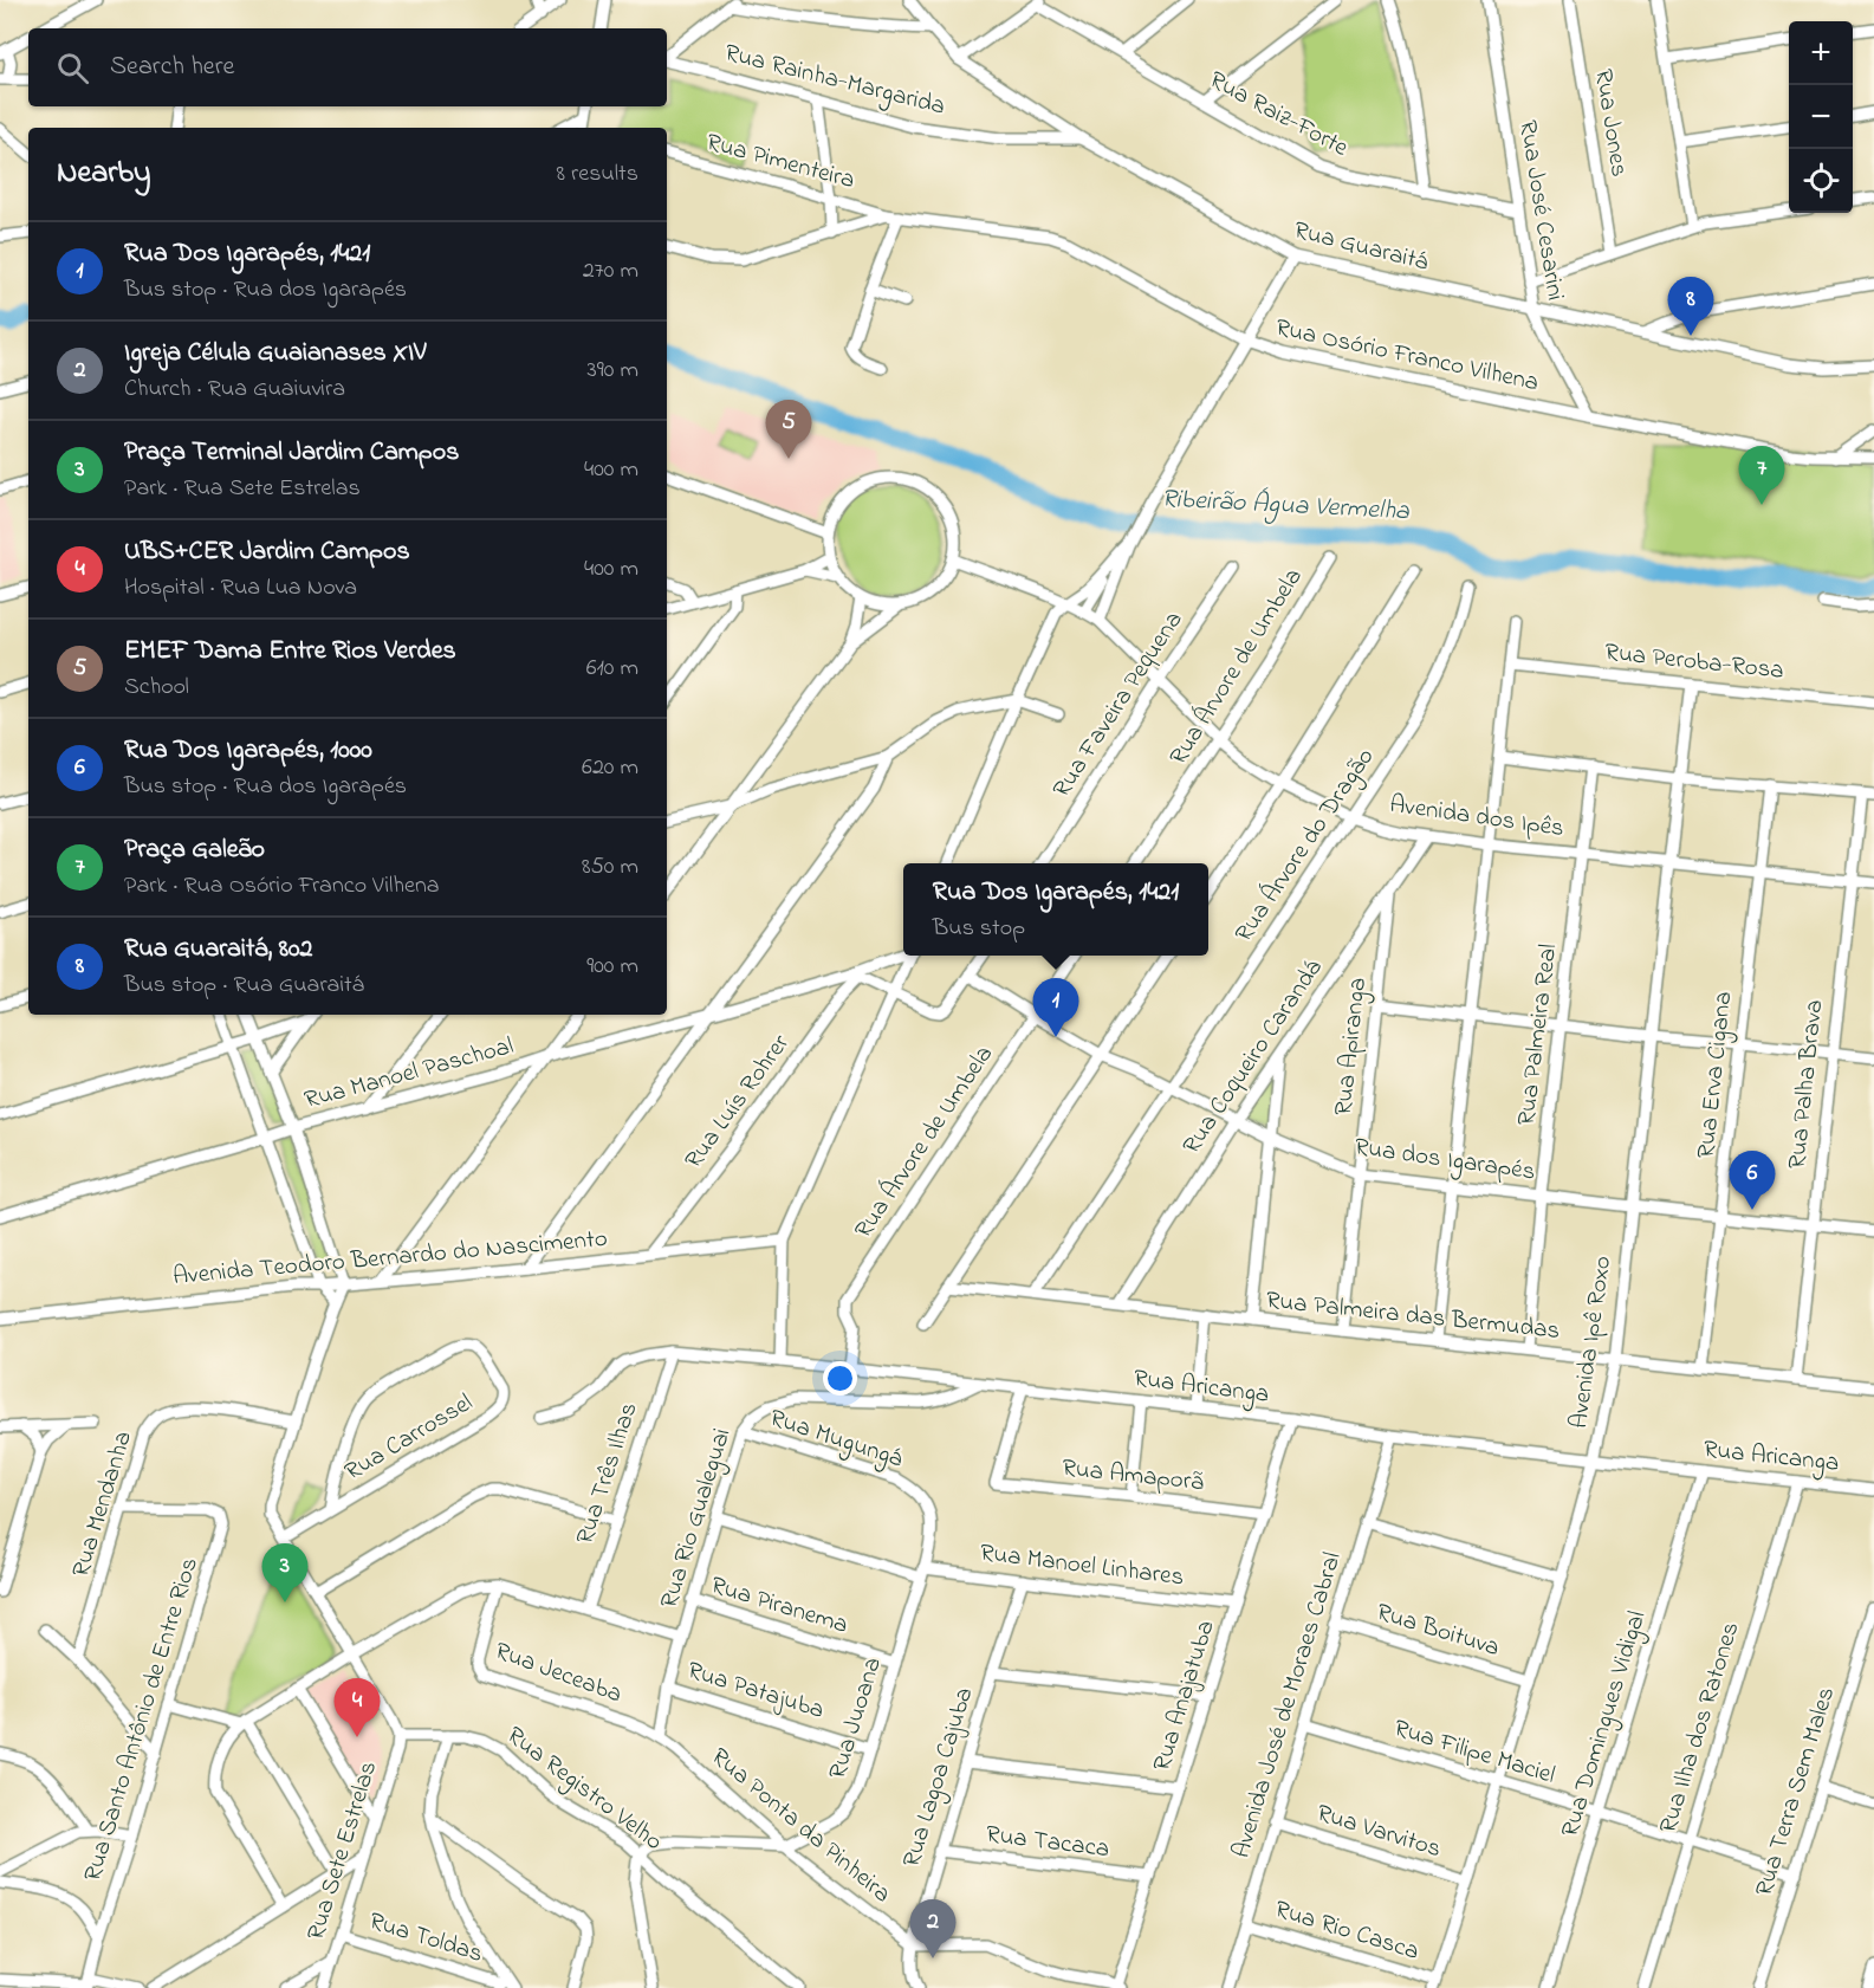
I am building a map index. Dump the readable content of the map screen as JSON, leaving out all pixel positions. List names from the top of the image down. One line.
{"streets":{"street":["Rua Rainha-Margarida","Rua Raiz-Forte","Rua Jones","Rua Pimenteira","Rua José Cesarini","Rua Guaraitá","Rua Osório Franco Vilhena","Rua Peroba-Rosa","Rua Árvore de Umbela","Rua Faveira Pequena","Avenida dos Ipês","Rua Árvore do Dragão","Rua Palmeira Real","Rua Apiranga","Rua Coqueiro Carandá","Rua Manoel Paschoal","Rua Erva Cigana","Rua Palha Brava","Rua Luís Rohrer","Rua dos Igarapés","Avenida Teodoro Bernardo do Nascimento","Rua Palmeira das Bermudas","Avenida Ipê Roxo","Rua Aricanga","Rua Carrossel","Rua Mugungá","Rua Três Ilhas","Rua Amaporã","Rua Mendanha","Rua Rio Gualeguai","Rua Manoel Linhares","Rua Piranema","Rua Boituva","Rua Jeceaba","Rua Patajuba","Rua Anajatuba","Avenida José de Moraes Cabral","Rua Juoana","Rua Santo Antônio de Entre Rios","Rua Domingues Vidigal","Rua Ilha dos Ratones","Rua Filipe Maciel","Rua Lagoa Cajuba","Rua Registro Velho","Rua Terra Sem Males","Rua Ponta da Pinheira","Rua Varvitos","Rua Tacaca","Rua Sete Estrelas","Rua Rio Casca","Rua Toldas"]},"crossings":[["Rua Rainha-Margarida","Rua Guaraitá"],["Rua Raiz-Forte","Rua José Cesarini"],["Rua Pimenteira","Rua Osório Franco Vilhena"],["Rua José Cesarini","Rua Guaraitá"],["Rua José Cesarini","Rua Osório Franco Vilhena"],["Rua Peroba-Rosa","Avenida Ipê Roxo"],["Rua Árvore de Umbela","Avenida dos Ipês"],["Rua Árvore de Umbela","Rua dos Igarapés"],["Rua Árvore de Umbela","Rua Aricanga"],["Rua Faveira Pequena","Avenida dos Ipês"],["Avenida dos Ipês","Rua Árvore do Dragão"],["Avenida dos Ipês","Rua Palmeira Real"],["Avenida dos Ipês","Rua Coqueiro Carandá"],["Avenida dos Ipês","Rua Erva Cigana"],["Avenida dos Ipês","Rua Palha Brava"],["Avenida dos Ipês","Avenida Ipê Roxo"],["Rua Árvore do Dragão","Rua dos Igarapés"],["Rua Árvore do Dragão","Rua Palmeira das Bermudas"],["Rua Palmeira Real","Rua dos Igarapés"],["Rua Palmeira Real","Rua Palmeira das Bermudas"],["Rua Apiranga","Rua Coqueiro Carandá"],["Rua Apiranga","Rua dos Igarapés"],["Rua Apiranga","Rua Palmeira das Bermudas"],["Rua Coqueiro Carandá","Rua dos Igarapés"],["Rua Coqueiro Carandá","Rua Palmeira das Bermudas"],["Rua Manoel Paschoal","Rua Luís Rohrer"],["Rua Erva Cigana","Rua dos Igarapés"],["Rua Erva Cigana","Rua Palmeira das Bermudas"],["Rua Palha Brava","Rua dos Igarapés"],["Rua Palha Brava","Rua Palmeira das Bermudas"],["Rua Luís Rohrer","Avenida Teodoro Bernardo do Nascimento"],["Rua dos Igarapés","Avenida Ipê Roxo"],["Avenida Teodoro Bernardo do Nascimento","Rua Sete Estrelas"],["Rua Palmeira das Bermudas","Avenida Ipê Roxo"],["Avenida Ipê Roxo","Rua Aricanga"],["Avenida Ipê Roxo","Rua Boituva"],["Avenida Ipê Roxo","Rua Filipe Maciel"],["Avenida Ipê Roxo","Rua Varvitos"],["Avenida Ipê Roxo","Rua Rio Casca"],["Rua Aricanga","Rua Três Ilhas"],["Rua Aricanga","Rua Amaporã"],["Rua Aricanga","Rua Rio Gualeguai"],["Rua Aricanga","Rua Anajatuba"],["Rua Aricanga","Avenida José de Moraes Cabral"],["Rua Aricanga","Rua Domingues Vidigal"],["Rua Aricanga","Rua Ilha dos Ratones"],["Rua Carrossel","Rua Sete Estrelas"],["Rua Mugungá","Rua Rio Gualeguai"],["Rua Mugungá","Rua Manoel Linhares"],["Rua Mugungá","Rua Juoana"],["Rua Amaporã","Rua Anajatuba"],["Rua Mendanha","Rua Santo Antônio de Entre Rios"],["Rua Mendanha","Rua Sete Estrelas"],["Rua Rio Gualeguai","Rua Manoel Linhares"],["Rua Rio Gualeguai","Rua Piranema"],["Rua Rio Gualeguai","Rua Jeceaba"],["Rua Rio Gualeguai","Rua Patajuba"],["Rua Rio Gualeguai","Rua Ponta da Pinheira"],["Rua Manoel Linhares","Rua Anajatuba"],["Rua Manoel Linhares","Rua Juoana"],["Rua Manoel Linhares","Rua Lagoa Cajuba"],["Rua Piranema","Rua Juoana"],["Rua Boituva","Avenida José de Moraes Cabral"],["Rua Jeceaba","Rua Ponta da Pinheira"],["Rua Patajuba","Rua Juoana"],["Rua Anajatuba","Rua Tacaca"],["Avenida José de Moraes Cabral","Rua Filipe Maciel"],["Avenida José de Moraes Cabral","Rua Varvitos"],["Avenida José de Moraes Cabral","Rua Rio Casca"],["Rua Juoana","Rua Ponta da Pinheira"],["Rua Domingues Vidigal","Rua Filipe Maciel"],["Rua Ilha dos Ratones","Rua Filipe Maciel"],["Rua Filipe Maciel","Rua Terra Sem Males"],["Rua Lagoa Cajuba","Rua Ponta da Pinheira"],["Rua Lagoa Cajuba","Rua Tacaca"],["Rua Registro Velho","Rua Sete Estrelas"],["Rua Sete Estrelas","Rua Toldas"]],"water":["Ribeirão Água Vermelha"],"page":{"map_buttons":["+","−"],"search":"Search here","heading":["Nearby","8 results"],"list":[{"mark":"1","name":"Rua Dos Igarapés, 1421","note":"Bus stop · Rua dos Igarapés","value":"270 m"},{"mark":"2","name":"Igreja Célula Guaianases XIV","note":"Church · Rua Guaiuvira","value":"390 m"},{"mark":"3","name":"Praça Terminal Jardim Campos","note":"Park · Rua Sete Estrelas","value":"400 m"},{"mark":"4","name":"UBS+CER Jardim Campos","note":"Hospital · Rua Lua Nova","value":"400 m"},{"mark":"5","name":"EMEF Dama Entre Rios Verdes","note":"School","value":"610 m"},{"mark":"6","name":"Rua Dos Igarapés, 1000","note":"Bus stop · Rua dos Igarapés","value":"620 m"},{"mark":"7","name":"Praça Galeão","note":"Park · Rua Osório Franco Vilhena","value":"850 m"},{"mark":"8","name":"Rua Guaraitá, 802","note":"Bus stop · Rua Guaraitá","value":"900 m"}],"pins":["8","5","7","1","6","3","4","2"],"popup":["Rua Dos Igarapés, 1421","Bus stop"]}}
